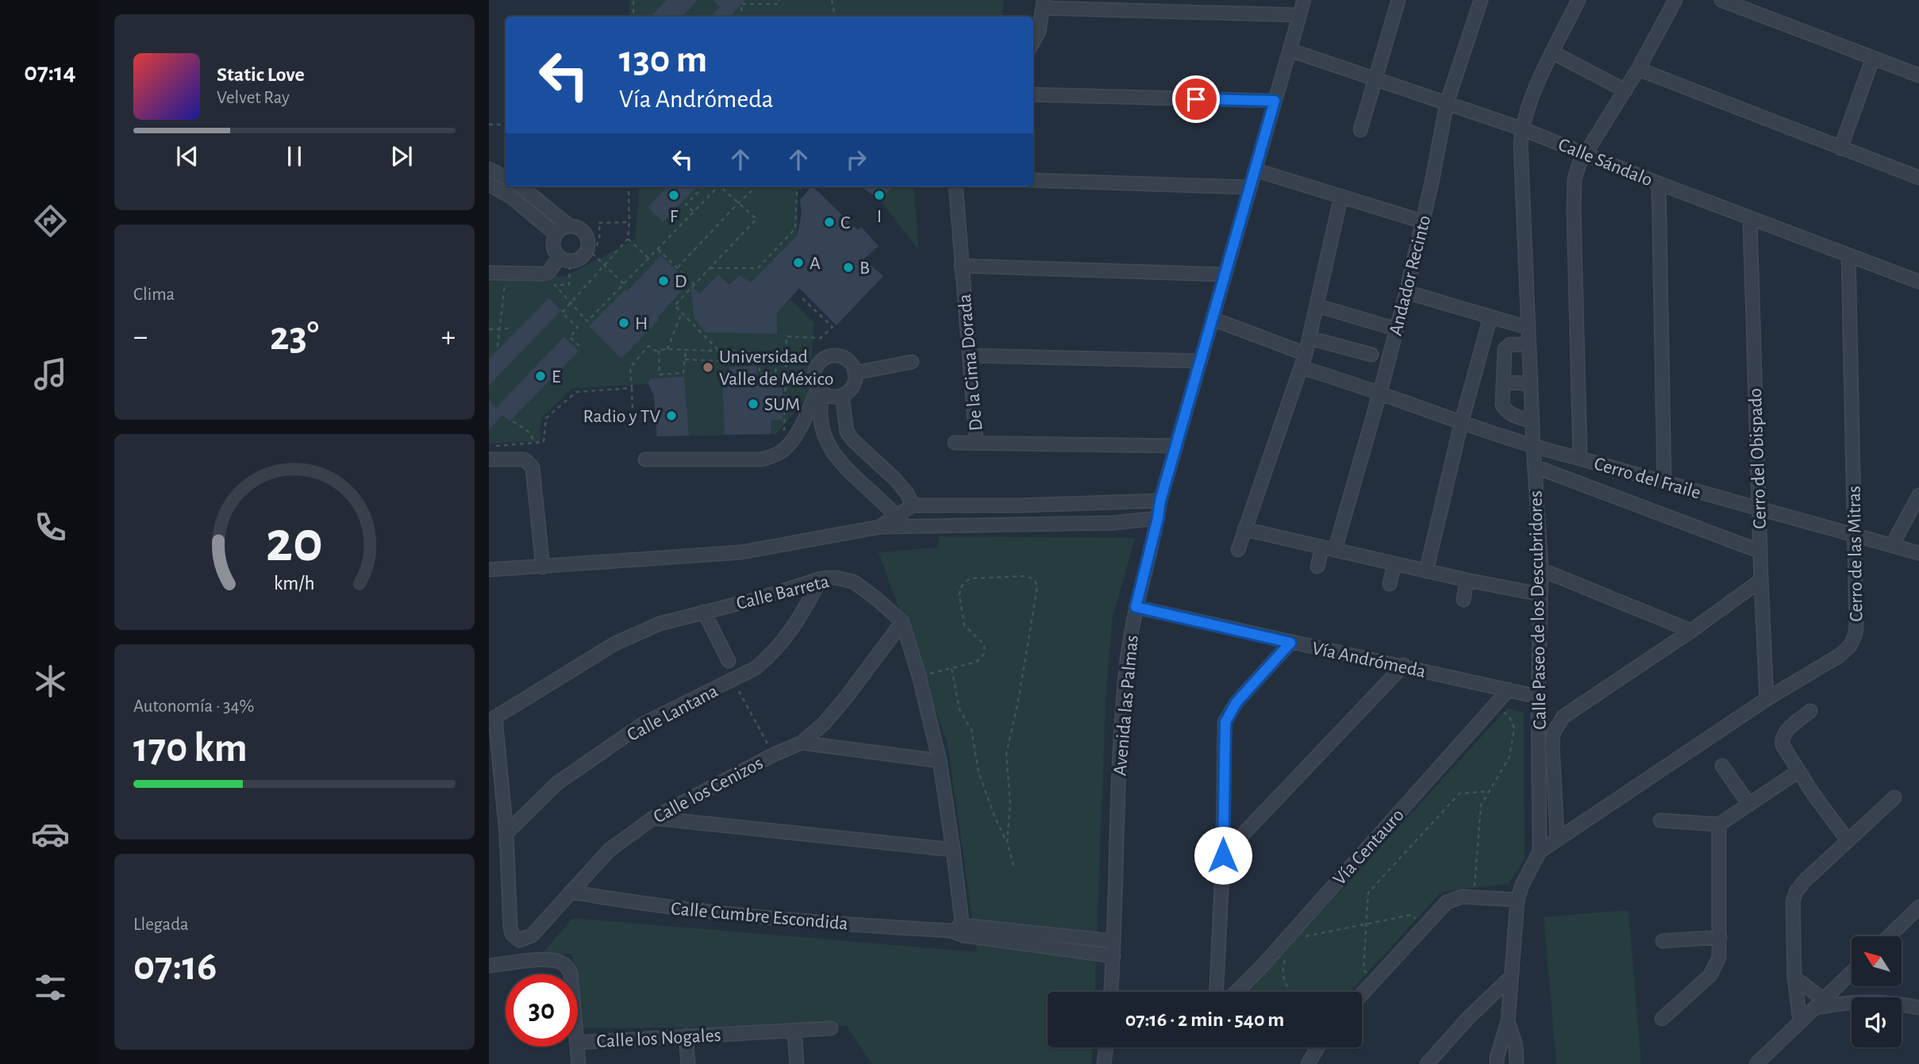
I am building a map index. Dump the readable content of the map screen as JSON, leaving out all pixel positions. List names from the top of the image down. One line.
{"streets":{"street":["Calle Sándalo","Andador Recinto","De la Cima Dorada","Cerro del Obispado","Cerro del Fraile","Cerro de las Mitras","Calle Barreta","Calle Paseo de los Descubridores","Vía Andrómeda","Avenida las Palmas","Calle Lantana","Calle los Cenizos","Vía Centauro","Calle Cumbre Escondida","Calle los Nogales"]},"crossings":[["Calle Sándalo","Andador Recinto"],["Calle Sándalo","Cerro del Obispado"],["Calle Sándalo","Cerro de las Mitras"],["Calle Sándalo","Calle Paseo de los Descubridores"],["Calle Sándalo","Avenida las Palmas"],["Andador Recinto","Cerro del Fraile"],["De la Cima Dorada","Avenida las Palmas"],["Cerro del Obispado","Cerro del Fraile"],["Cerro del Obispado","Cerro de las Mitras"],["Cerro del Fraile","Cerro de las Mitras"],["Cerro del Fraile","Calle Paseo de los Descubridores"],["Cerro de las Mitras","Calle Paseo de los Descubridores"],["Calle Barreta","Calle Lantana"],["Calle Barreta","Calle los Cenizos"],["Calle Paseo de los Descubridores","Vía Andrómeda"],["Vía Andrómeda","Avenida las Palmas"],["Vía Andrómeda","Vía Centauro"],["Avenida las Palmas","Calle Cumbre Escondida"],["Calle Lantana","Calle los Cenizos"],["Calle los Cenizos","Calle Cumbre Escondida"]],"places":["F","I","C","A","B","D","H","Universidad Valle de México","E","SUM","Radio y TV"],"north":"top left","page":{"tabs":"07:14","turn":["130 m","Vía Andrómeda"],"song":["Static Love","Velvet Ray"],"tile":["Clima",["Autonomía · 34%","170 km"],["Llegada","07:16"]],"heat":["−","23°","+"],"limit":"30","trip":"07:16 · 2 min · 540 m","gauge":["20","km/h"]}}
